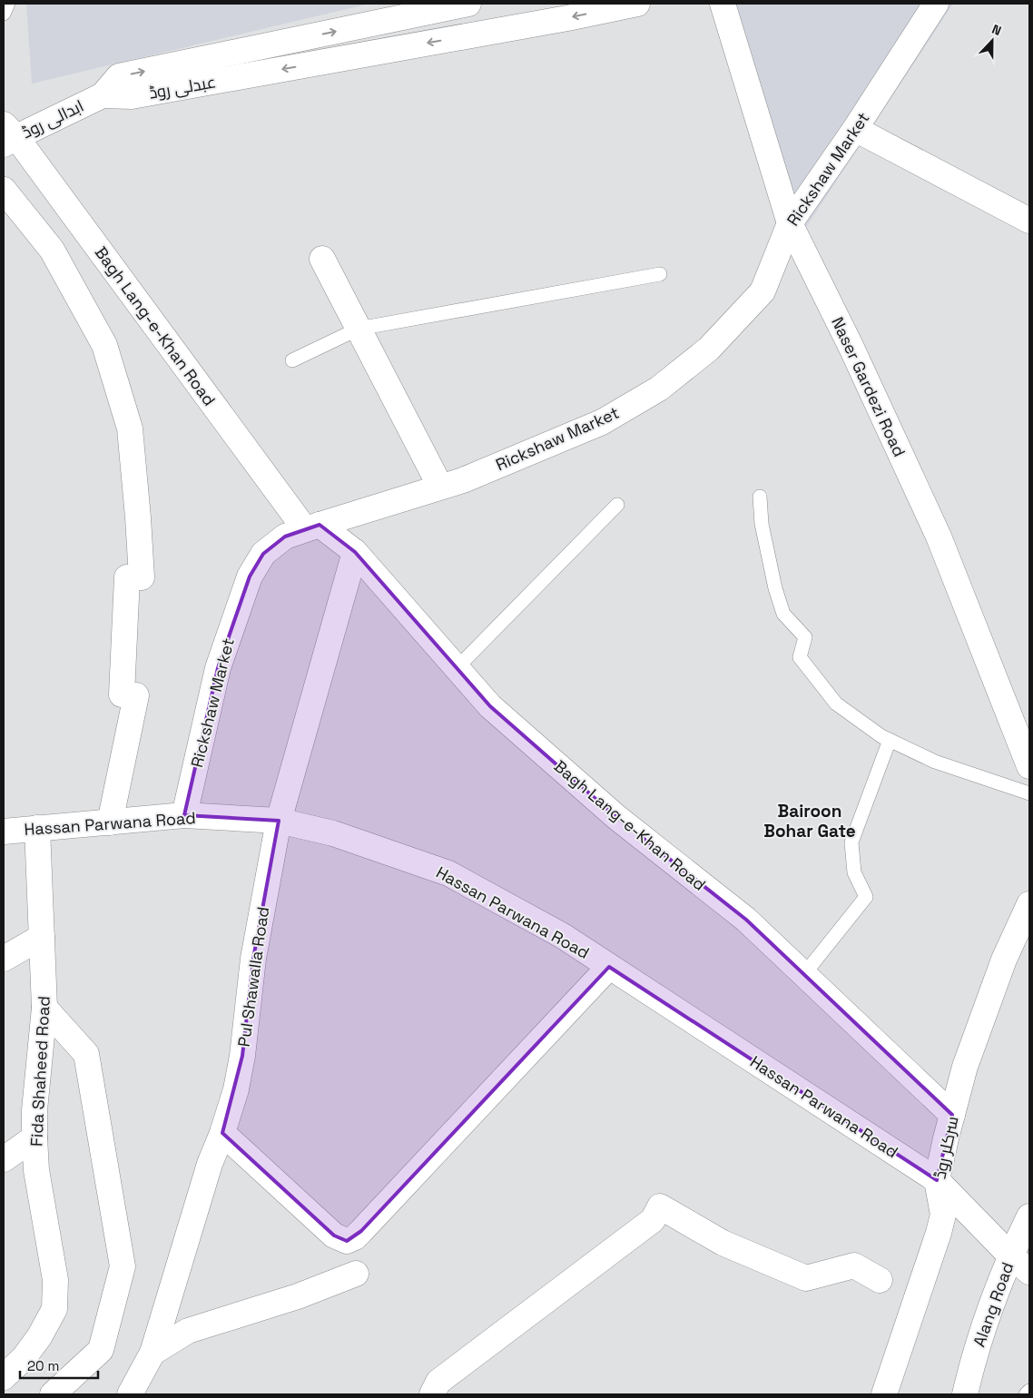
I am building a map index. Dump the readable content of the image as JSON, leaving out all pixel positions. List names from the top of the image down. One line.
{"streets":{"street":["عبدلی روڈ","ابدالی روڈ","Rickshaw Market","Bagh Lang-e-Khan Road","Naser Gardezi Road","Hassan Parwana Road","Pul Shawalla Road","Fida Shaheed Road","سرکلر روڈ","Alang Road"]},"crossings":[["عبدلی روڈ","ابدالی روڈ"],["ابدالی روڈ","Bagh Lang-e-Khan Road"],["Rickshaw Market","Bagh Lang-e-Khan Road"],["Rickshaw Market","Naser Gardezi Road"],["Rickshaw Market","Hassan Parwana Road"],["Bagh Lang-e-Khan Road","Pul Shawalla Road"],["Bagh Lang-e-Khan Road","سرکلر روڈ"],["Hassan Parwana Road","Pul Shawalla Road"],["Hassan Parwana Road","Fida Shaheed Road"],["Hassan Parwana Road","سرکلر روڈ"],["Hassan Parwana Road","Alang Road"]],"districts":["Bairoon Bohar Gate"],"scale_bar":"20 m","north":"top"}
